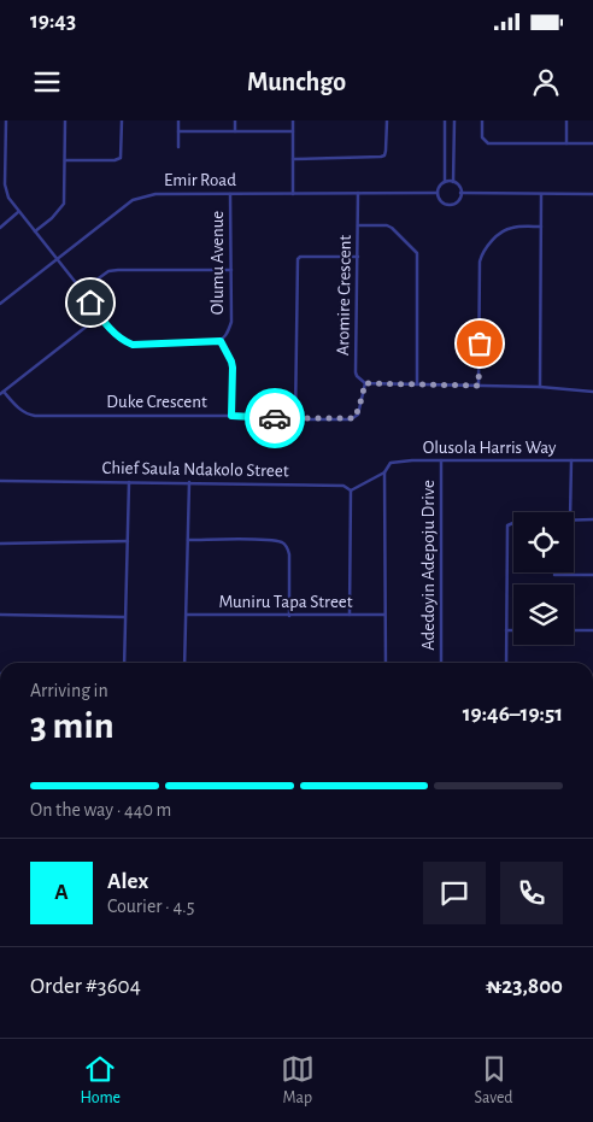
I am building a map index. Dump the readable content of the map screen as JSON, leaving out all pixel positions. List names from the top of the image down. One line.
{"streets":{"street":["Emir Road","Olumu Avenue","Aromire Crescent","Duke Crescent","Olusola Harris Way","Chief Saula Ndakolo Street","Adedoyin Adepoju Drive","Muniru Tapa Street"]},"crossings":[["Emir Road","Olumu Avenue"],["Emir Road","Aromire Crescent"],["Aromire Crescent","Duke Crescent"],["Olusola Harris Way","Adedoyin Adepoju Drive"]],"page":{"status":"19:43","header":"Munchgo","heading":["3 min","Arriving in","19:46–19:51"],"panel":["Alex","Courier · 4.5","Order #3604","₦23,800"],"bar":"On the way · 440 m","round":"A","tabs":["Home","Map","Saved"]}}
